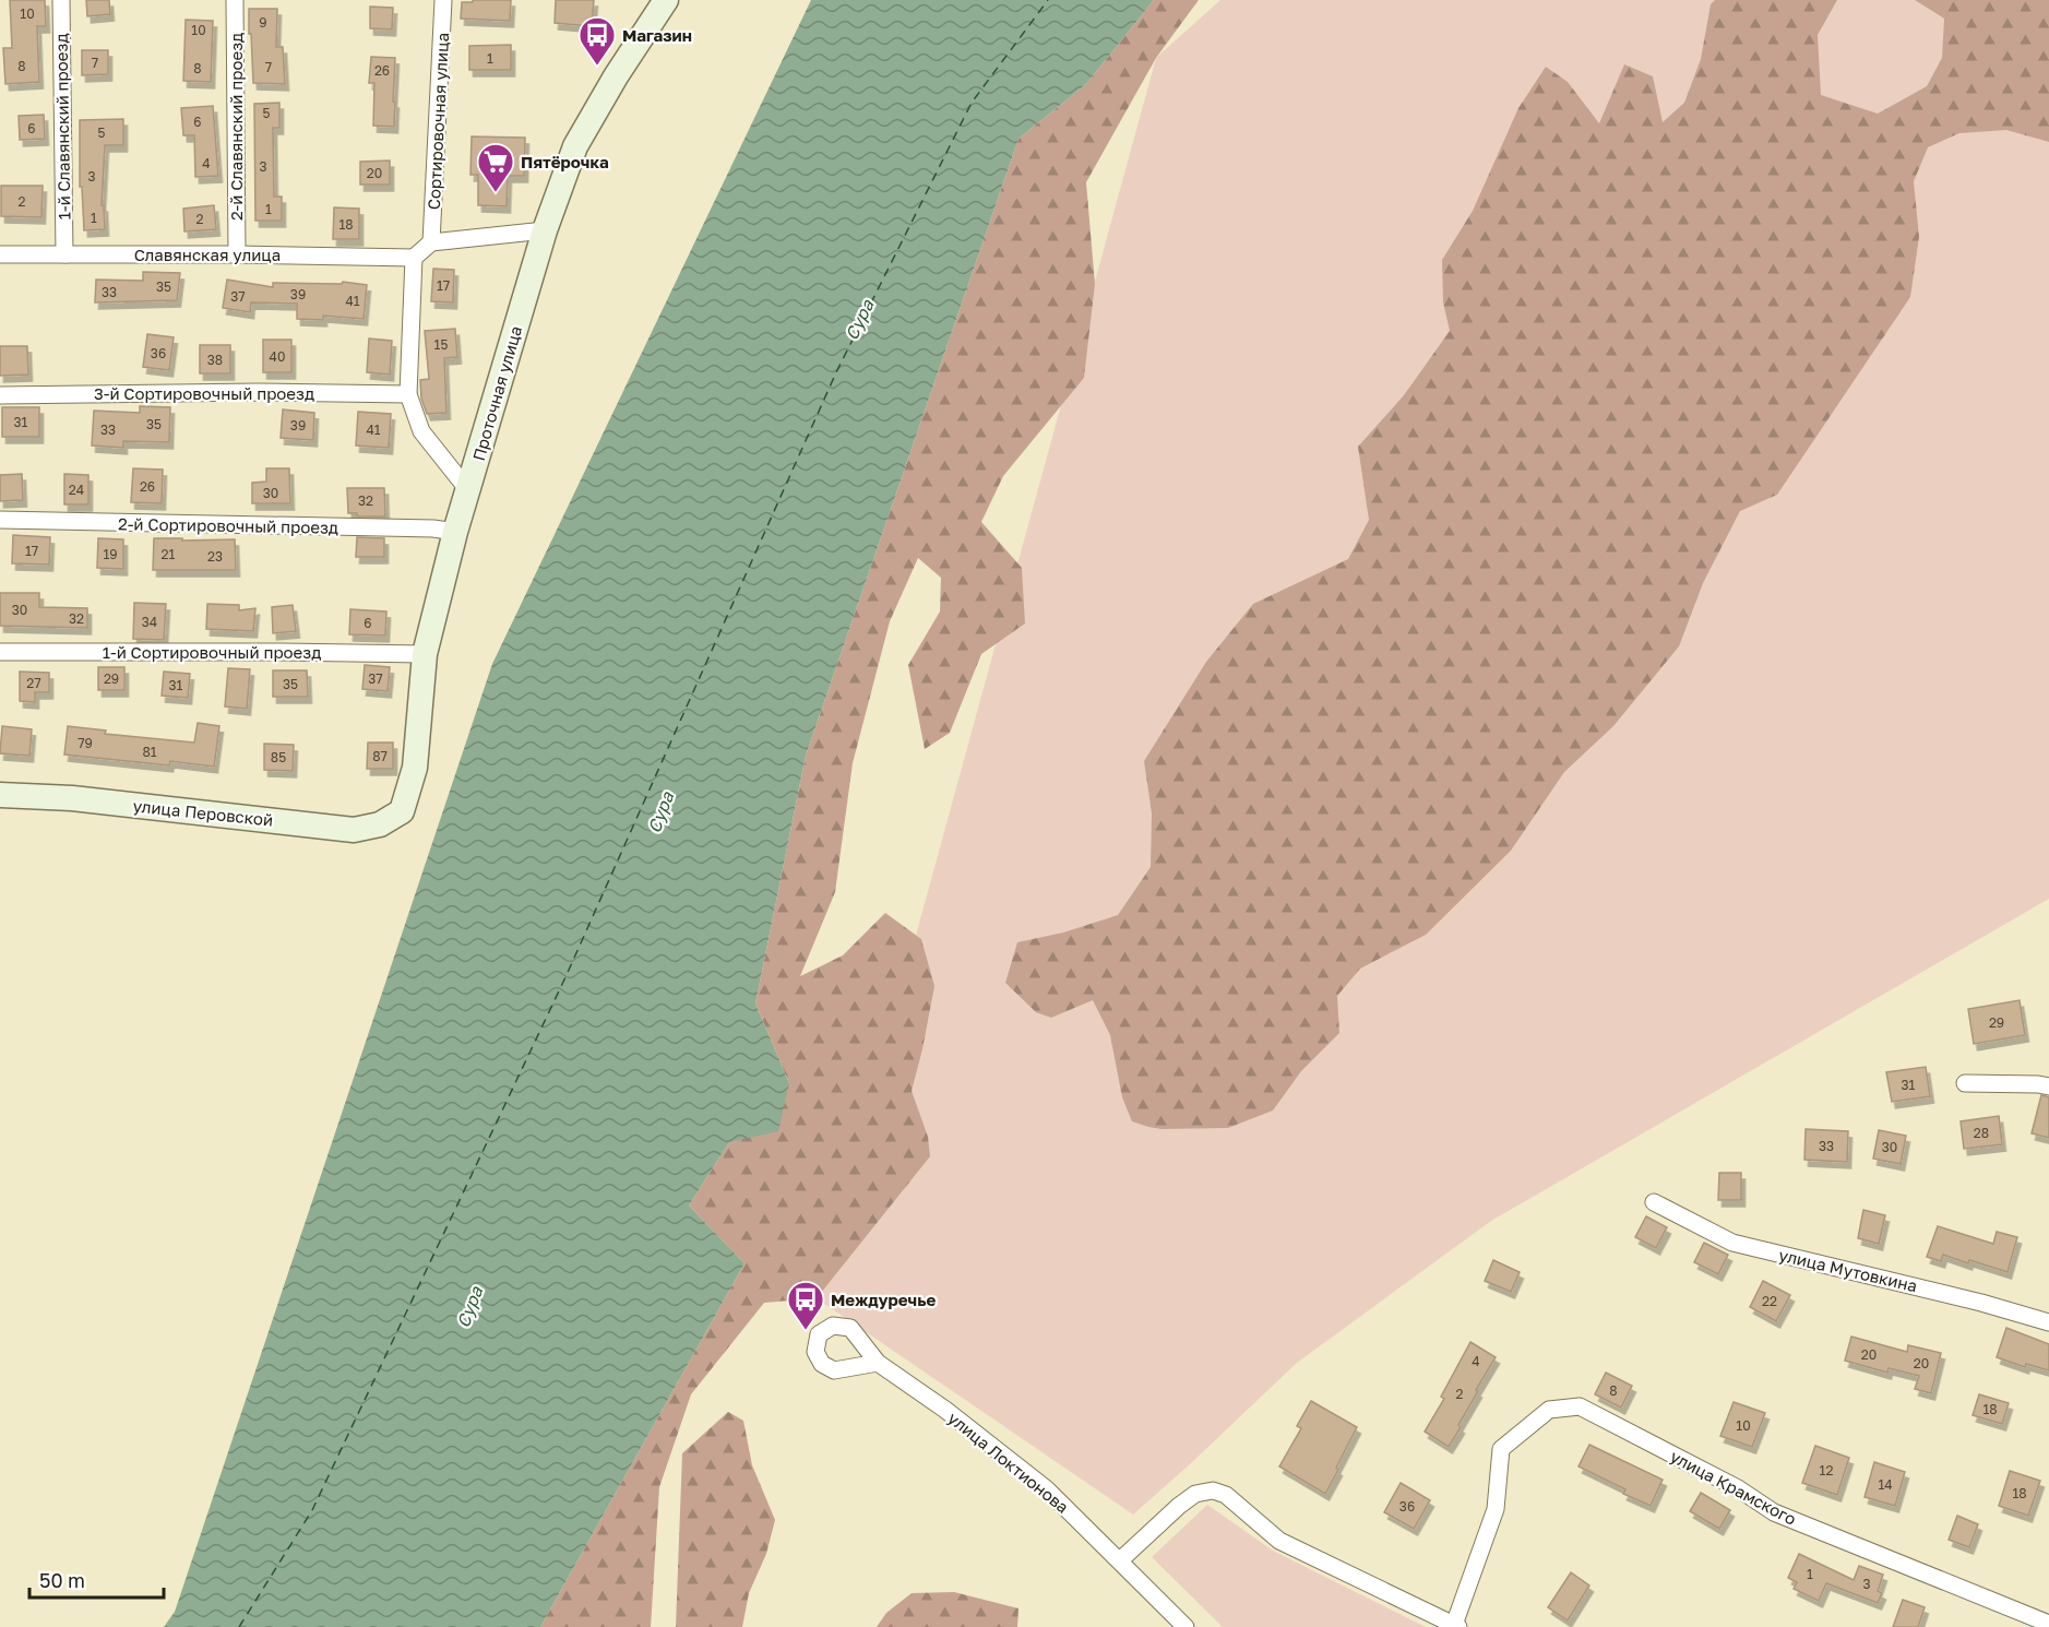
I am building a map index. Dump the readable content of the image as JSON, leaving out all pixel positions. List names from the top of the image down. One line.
{"streets":{"main road":["Проточная улица","улица Перовской"],"street":["Сортировочная улица","1-й Славянский проезд","2-й Славянский проезд","Славянская улица","3-й Сортировочный проезд","2-й Сортировочный проезд","1-й Сортировочный проезд","улица Мутовкина","улица Локтионова","улица Крамского"]},"crossings":[["1-й Славянский проезд","Славянская улица"],["2-й Славянский проезд","Славянская улица"],["Проточная улица","2-й Сортировочный проезд"],["Проточная улица","1-й Сортировочный проезд"],["Проточная улица","улица Перовской"]],"water":["Сура"],"places":{"bus stop":["Магазин","Междуречье"],"supermarket":["Пятёрочка"]},"house_numbers":["10","9","10","1","7","8","7","8","26","5","6","6","5","4","3","20","3","2","1","1","2","18","17","35","33","39","37","41","15","36","40","38","31","35","39","33","41","26","24","30","32","17","19","21","23","30","32","34","6","29","37","27","35","31","79","81","87","85","29","31","28","33","30","22","20","4","20","8","2","18","10","12","14","18","36","1","3"],"scale_bar":"50 m"}
